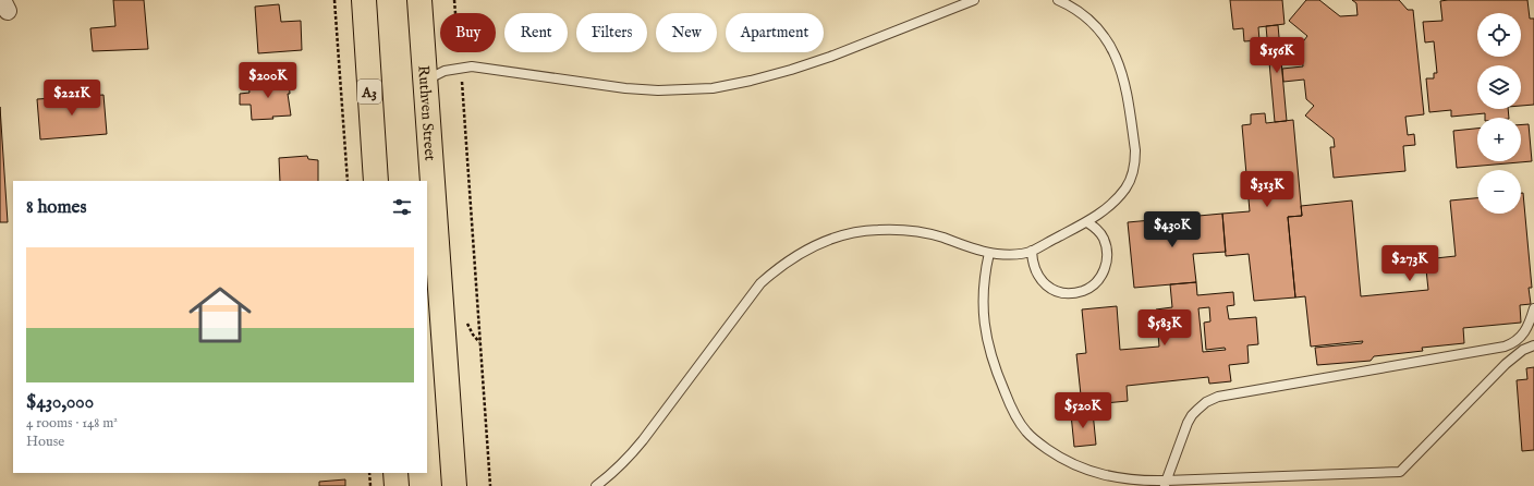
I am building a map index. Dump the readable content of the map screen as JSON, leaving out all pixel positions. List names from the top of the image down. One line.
{"streets":{"highway":["A3","Ruthven Street"]},"page":{"map_buttons":["+","−"],"chip":["Buy","Rent","Filters","New","Apartment"],"price":["$156K","$200K","$221K","$313K","$430K","$273K","$583K","$520K"],"heading":"8 homes","list":[{"name":"$430,000","note":"4 rooms · 148 m² · House"}]}}
